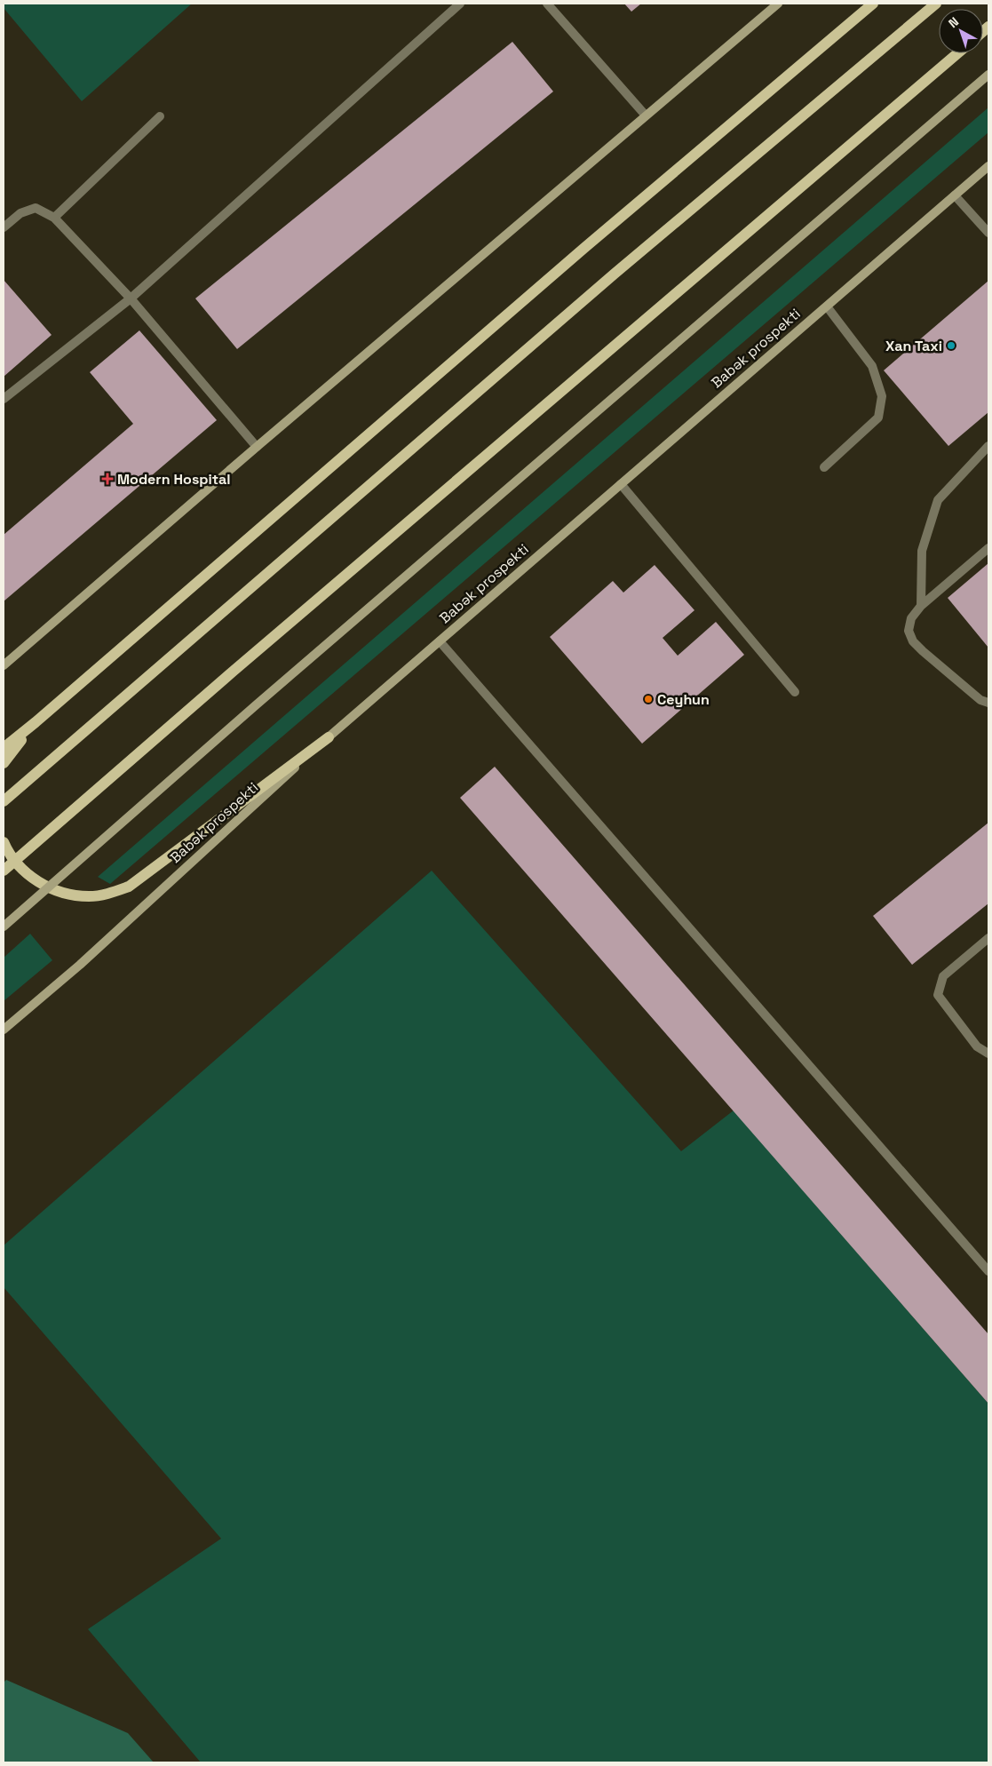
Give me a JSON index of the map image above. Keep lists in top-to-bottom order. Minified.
{"streets":{"main road":["Babək prospekti"]},"places":{"other":["Xan Taxi","Ceyhun"],"health":["Modern Hospital"]},"north":"top left"}
